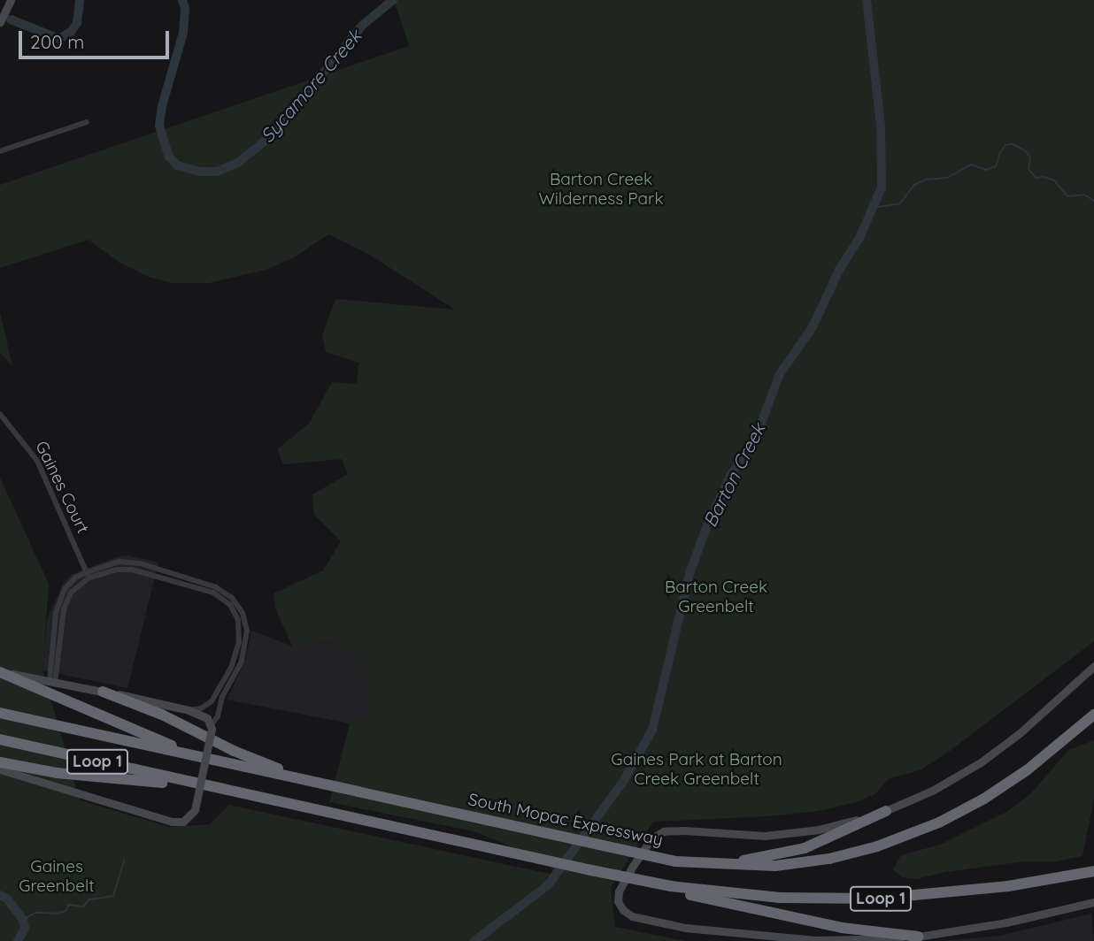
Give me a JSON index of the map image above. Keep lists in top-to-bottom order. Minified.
{"streets":{"highway":["Loop 1","South Mopac Expressway"],"street":["Gaines Court"]},"water":["Sycamore Creek","Barton Creek"],"parks":["Barton Creek Wilderness Park","Barton Creek Greenbelt","Gaines Park at Barton Creek Greenbelt","Gaines Greenbelt"],"scale_bar":"200 m"}
